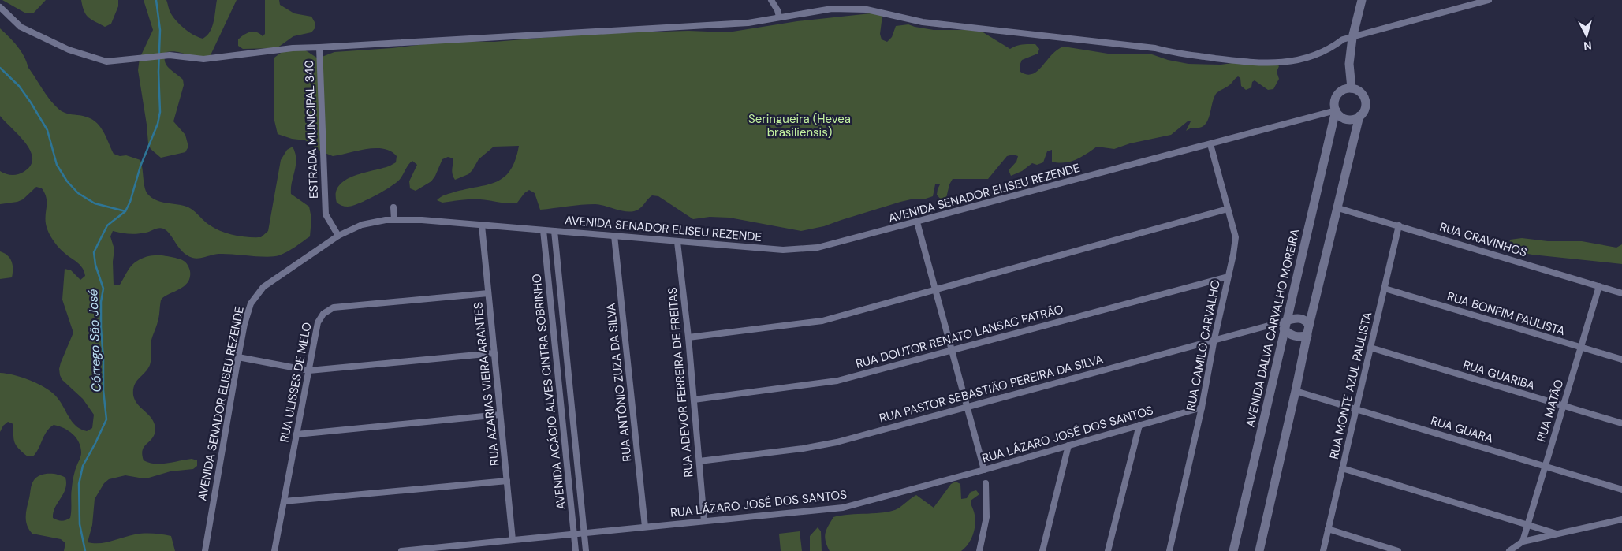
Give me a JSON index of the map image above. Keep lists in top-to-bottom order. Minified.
{"streets":{"street":["ESTRADA MUNICIPAL 340","AVENIDA SENADOR ELISEU REZENDE","RUA CRAVINHOS","RUA BONFIM PAULISTA","AVENIDA DALVA CARVALHO MOREIRA","RUA DOUTOR RENATO LANSAC PATRÃO","RUA CAMILO CARVALHO","RUA GUARIBA","RUA ULISSES DE MELO","RUA ANTÔNIO ZUZA DA SILVA","RUA ADEVOR FERREIRA DE FREITAS","RUA AZARIAS VIEIRA ARANTES","RUA MONTE AZUL PAULISTA","RUA PASTOR SEBASTIÃO PEREIRA DA SILVA","AVENIDA ACÁCIO ALVES CINTRA SOBRINHO","RUA MATÃO","RUA GUARA","RUA LÁZARO JOSÉ DOS SANTOS"]},"crossings":[["ESTRADA MUNICIPAL 340","AVENIDA SENADOR ELISEU REZENDE"],["AVENIDA SENADOR ELISEU REZENDE","AVENIDA DALVA CARVALHO MOREIRA"],["AVENIDA SENADOR ELISEU REZENDE","RUA CAMILO CARVALHO"],["AVENIDA SENADOR ELISEU REZENDE","RUA ANTÔNIO ZUZA DA SILVA"],["AVENIDA SENADOR ELISEU REZENDE","RUA ADEVOR FERREIRA DE FREITAS"],["AVENIDA SENADOR ELISEU REZENDE","RUA AZARIAS VIEIRA ARANTES"],["AVENIDA SENADOR ELISEU REZENDE","AVENIDA ACÁCIO ALVES CINTRA SOBRINHO"],["RUA CRAVINHOS","RUA MONTE AZUL PAULISTA"],["RUA CRAVINHOS","RUA MATÃO"],["RUA BONFIM PAULISTA","RUA MONTE AZUL PAULISTA"],["RUA BONFIM PAULISTA","RUA MATÃO"],["AVENIDA DALVA CARVALHO MOREIRA","RUA PASTOR SEBASTIÃO PEREIRA DA SILVA"],["RUA DOUTOR RENATO LANSAC PATRÃO","RUA CAMILO CARVALHO"],["RUA DOUTOR RENATO LANSAC PATRÃO","RUA ADEVOR FERREIRA DE FREITAS"],["RUA CAMILO CARVALHO","RUA PASTOR SEBASTIÃO PEREIRA DA SILVA"],["RUA CAMILO CARVALHO","RUA LÁZARO JOSÉ DOS SANTOS"],["RUA GUARIBA","RUA MONTE AZUL PAULISTA"],["RUA GUARIBA","RUA MATÃO"],["RUA ULISSES DE MELO","RUA AZARIAS VIEIRA ARANTES"],["RUA ANTÔNIO ZUZA DA SILVA","RUA LÁZARO JOSÉ DOS SANTOS"],["RUA ADEVOR FERREIRA DE FREITAS","RUA PASTOR SEBASTIÃO PEREIRA DA SILVA"],["RUA ADEVOR FERREIRA DE FREITAS","RUA LÁZARO JOSÉ DOS SANTOS"],["RUA AZARIAS VIEIRA ARANTES","RUA LÁZARO JOSÉ DOS SANTOS"],["RUA MONTE AZUL PAULISTA","RUA GUARA"],["AVENIDA ACÁCIO ALVES CINTRA SOBRINHO","RUA LÁZARO JOSÉ DOS SANTOS"],["RUA MATÃO","RUA GUARA"]],"water":["Córrego São José"],"parks":["Seringueira (Hevea brasiliensis)"],"north":"bottom"}
